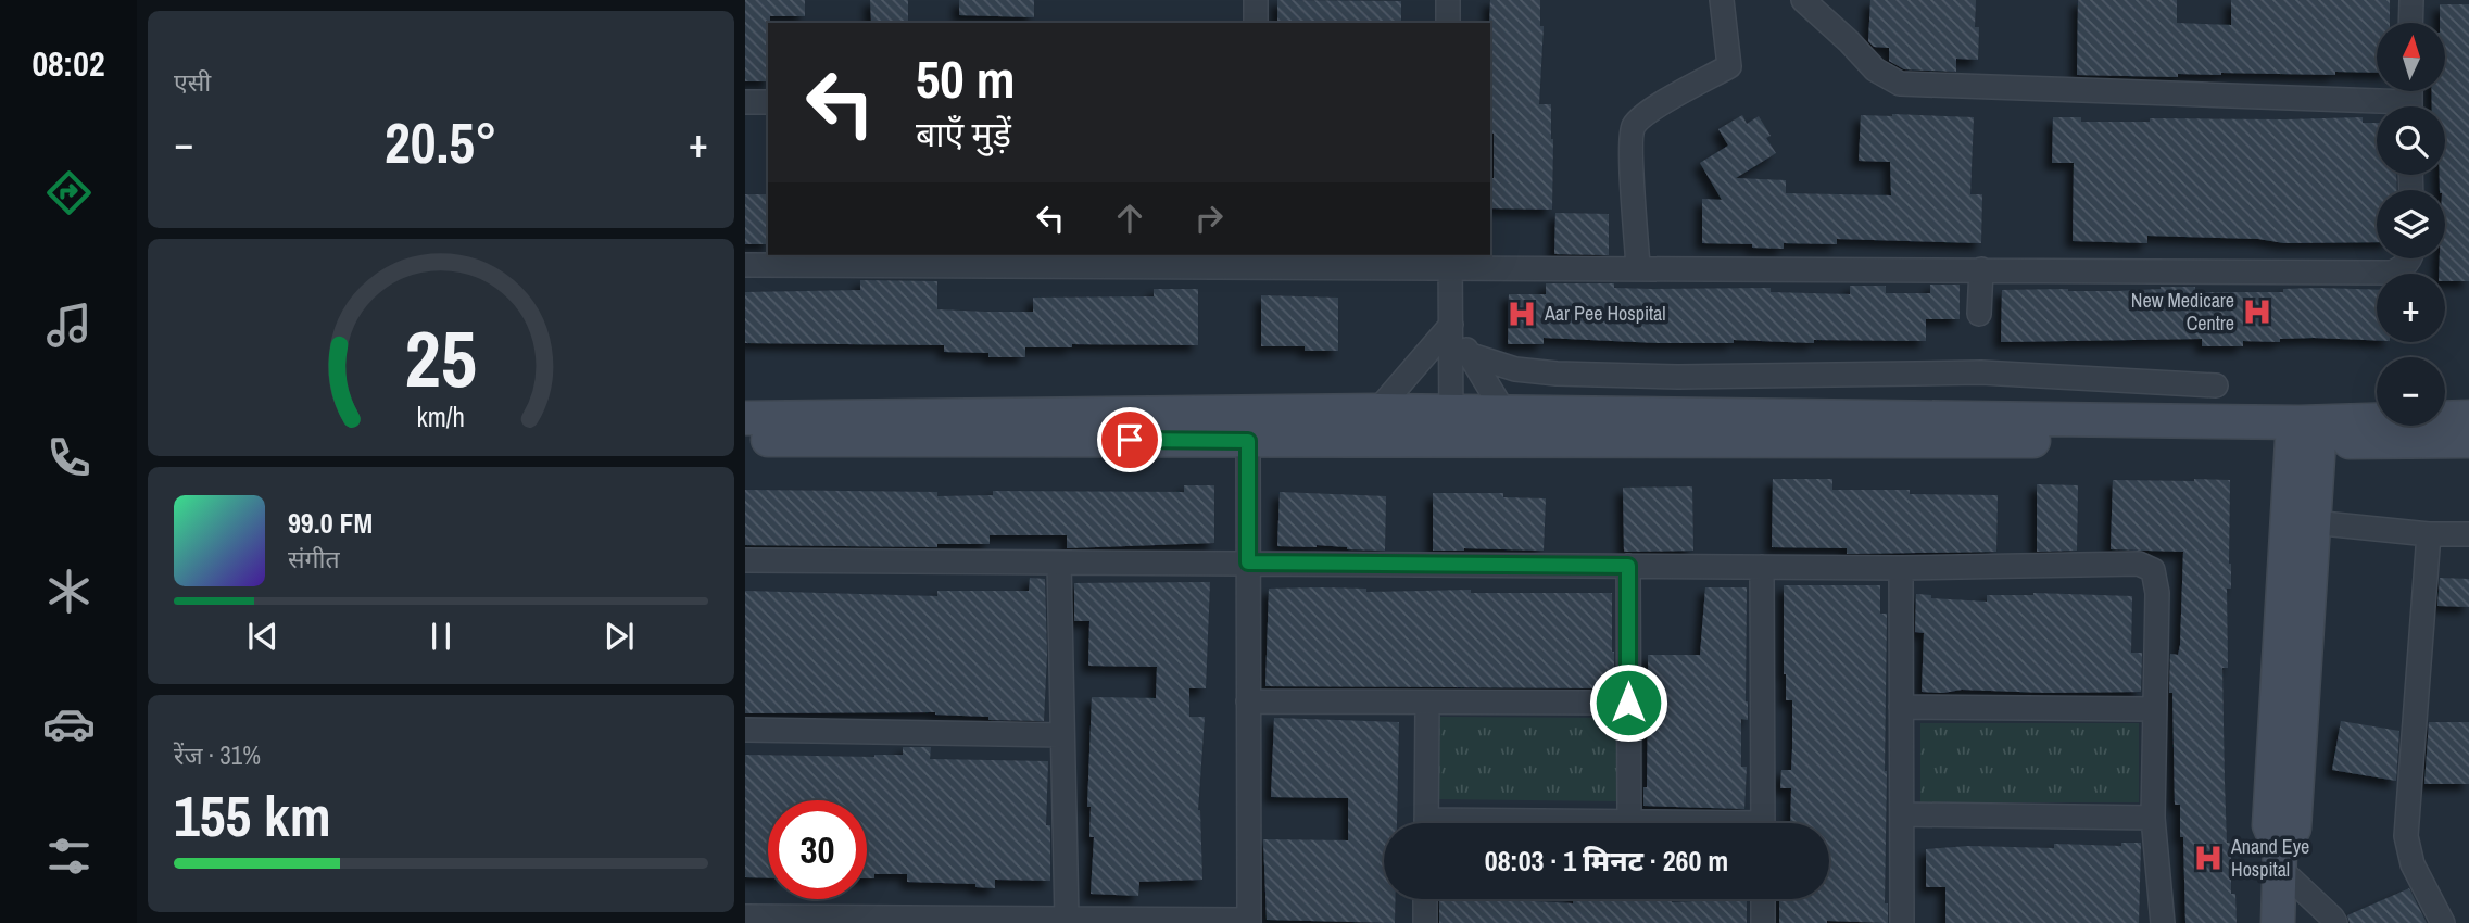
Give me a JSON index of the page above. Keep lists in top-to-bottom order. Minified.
{"places":{"hospital":["New Medicare Centre","Aar Pee Hospital","Anand Eye Hospital"]},"north":"top","page":{"tabs":"08:02","tile":["एसी",["रेंज · 31%","155 km"]],"map_buttons":["+","−"],"turn":["50 m","बाएँ मुड़ें"],"heat":["−","20.5°","+"],"song":["99.0 FM","संगीत"],"limit":"30","trip":"08:03 · 1 मिनट · 260 m","gauge":["25","km/h"]}}
